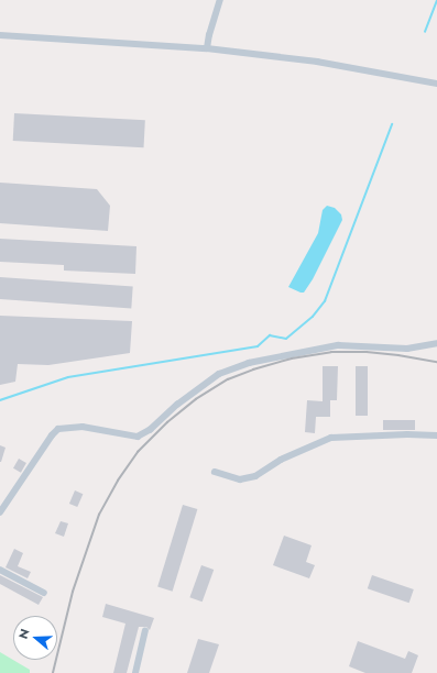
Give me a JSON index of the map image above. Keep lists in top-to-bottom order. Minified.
{"north":"left"}
